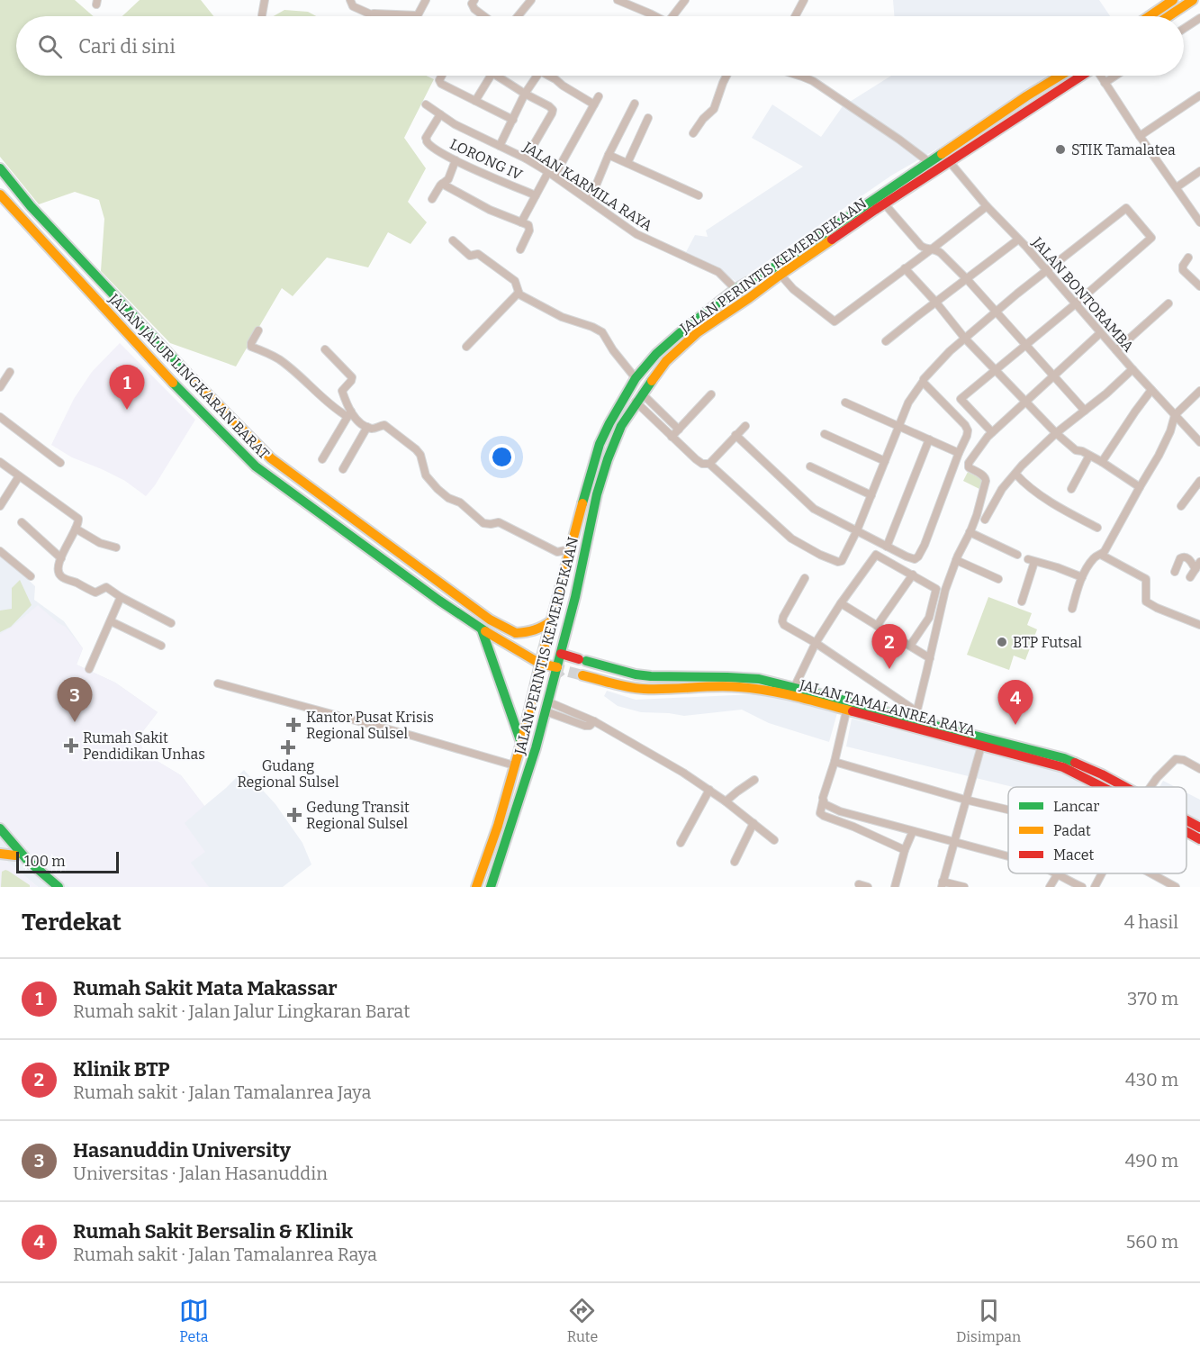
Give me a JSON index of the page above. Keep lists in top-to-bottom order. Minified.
{"streets":{"main road":["JALAN PERINTIS KEMERDEKAAN","JALAN JALUR LINGKARAN BARAT","JALAN TAMALANREA RAYA"],"street":["LORONG IV","JALAN KARMILA RAYA","JALAN BONTORAMBA"]},"crossings":[["LORONG IV","JALAN KARMILA RAYA"],["JALAN KARMILA RAYA","JALAN PERINTIS KEMERDEKAAN"],["JALAN PERINTIS KEMERDEKAAN","JALAN BONTORAMBA"],["JALAN PERINTIS KEMERDEKAAN","JALAN JALUR LINGKARAN BARAT"],["JALAN PERINTIS KEMERDEKAAN","JALAN TAMALANREA RAYA"]],"places":{"other":["STIK Tamalatea","BTP Futsal"],"health":["Kantor Pusat Krisis Regional Sulsel","Rumah Sakit Pendidikan Unhas","Gudang Regional Sulsel","Gedung Transit Regional Sulsel"]},"legend":["Lancar","Padat","Macet"],"scale_bar":"100 m","page":{"search":"Cari di sini","pins":["1","2","3","4"],"scale":"100 m","heading":["Terdekat","4 hasil"],"list":[{"mark":"1","name":"Rumah Sakit Mata Makassar","note":"Rumah sakit · Jalan Jalur Lingkaran Barat","value":"370 m"},{"mark":"2","name":"Klinik BTP","note":"Rumah sakit · Jalan Tamalanrea Jaya","value":"430 m"},{"mark":"3","name":"Hasanuddin University","note":"Universitas · Jalan Hasanuddin","value":"490 m"},{"mark":"4","name":"Rumah Sakit Bersalin & Klinik","note":"Rumah sakit · Jalan Tamalanrea Raya","value":"560 m"}],"nav":["Peta","Rute","Disimpan"]}}
